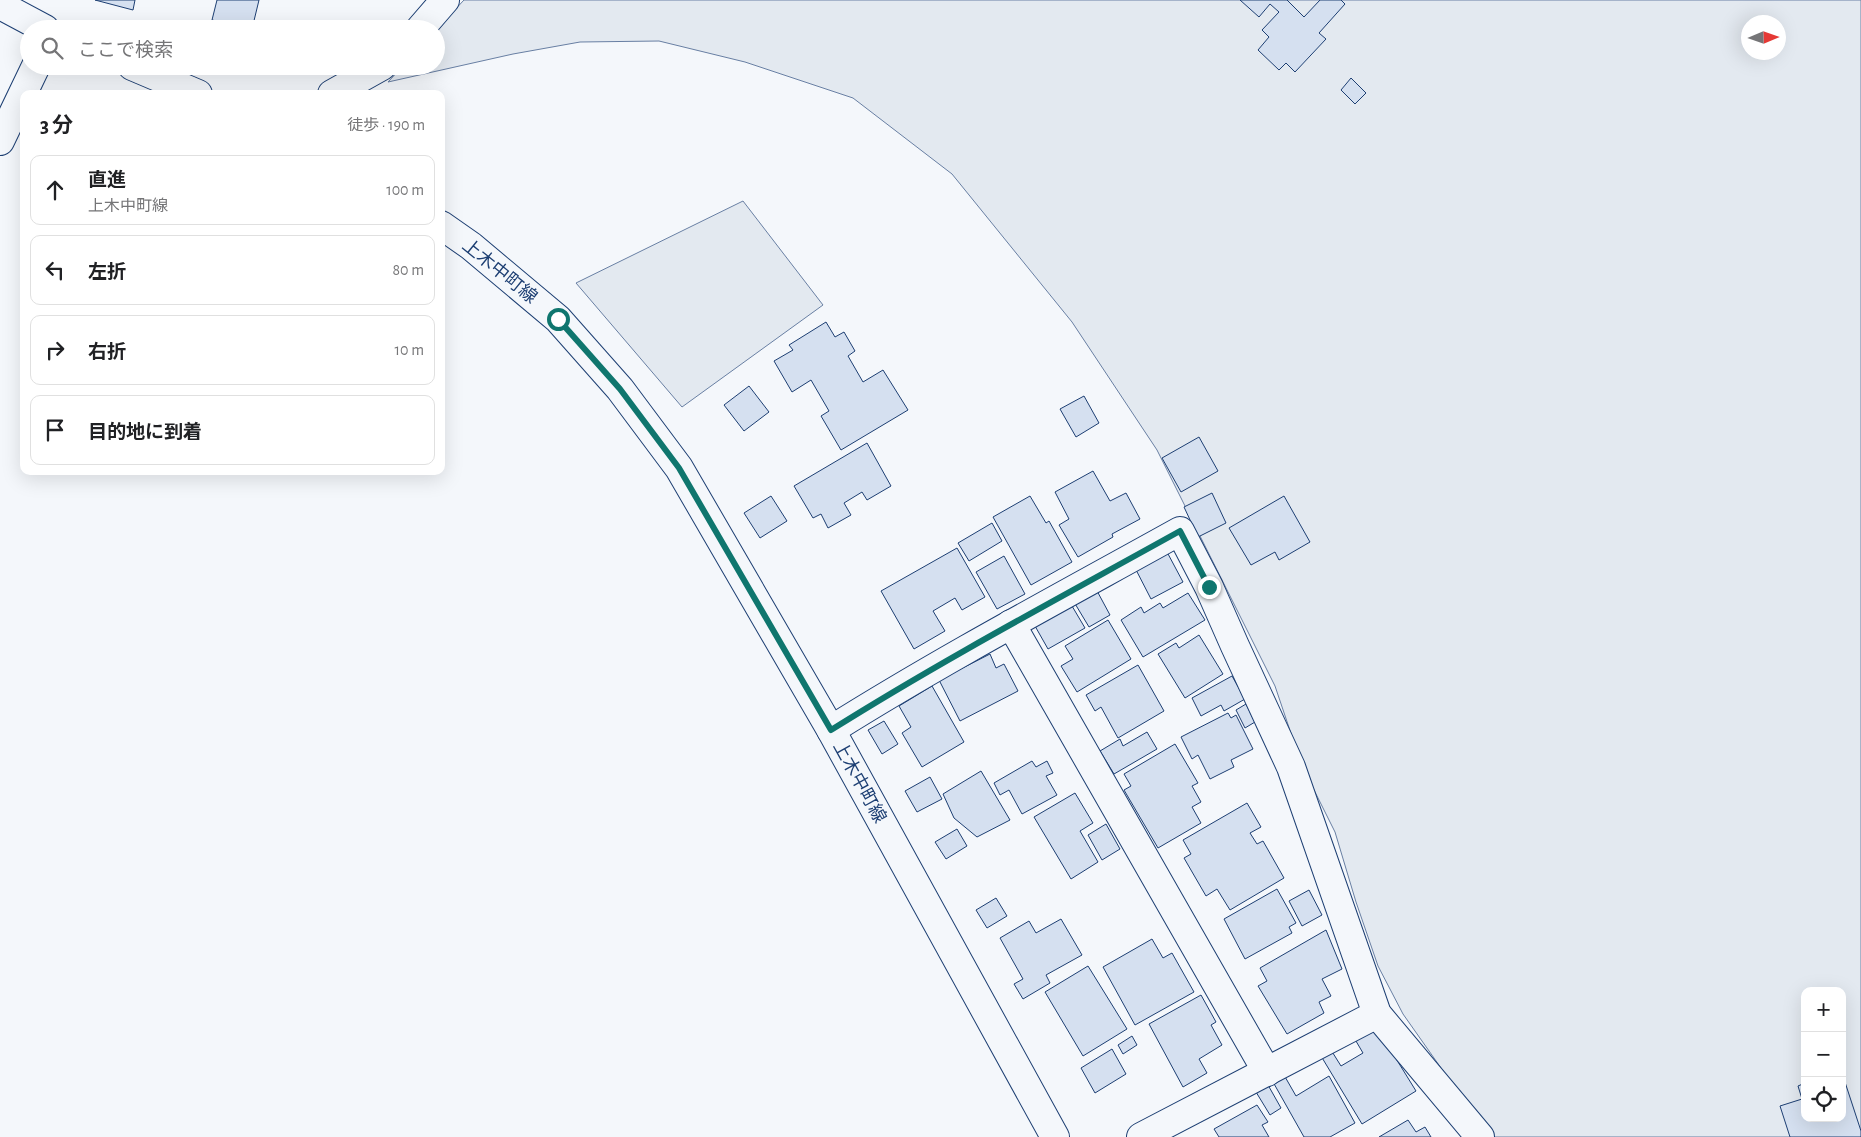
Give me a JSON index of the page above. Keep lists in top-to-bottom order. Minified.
{"streets":{"street":["上木中町線"]},"north":"right","page":{"search":"ここで検索","heading":["3 分","徒歩 · 190 m"],"list":[["直進","上木中町線","100 m"],["左折","80 m"],["右折","10 m"],"目的地に到着"],"map_buttons":["+","−"]}}
